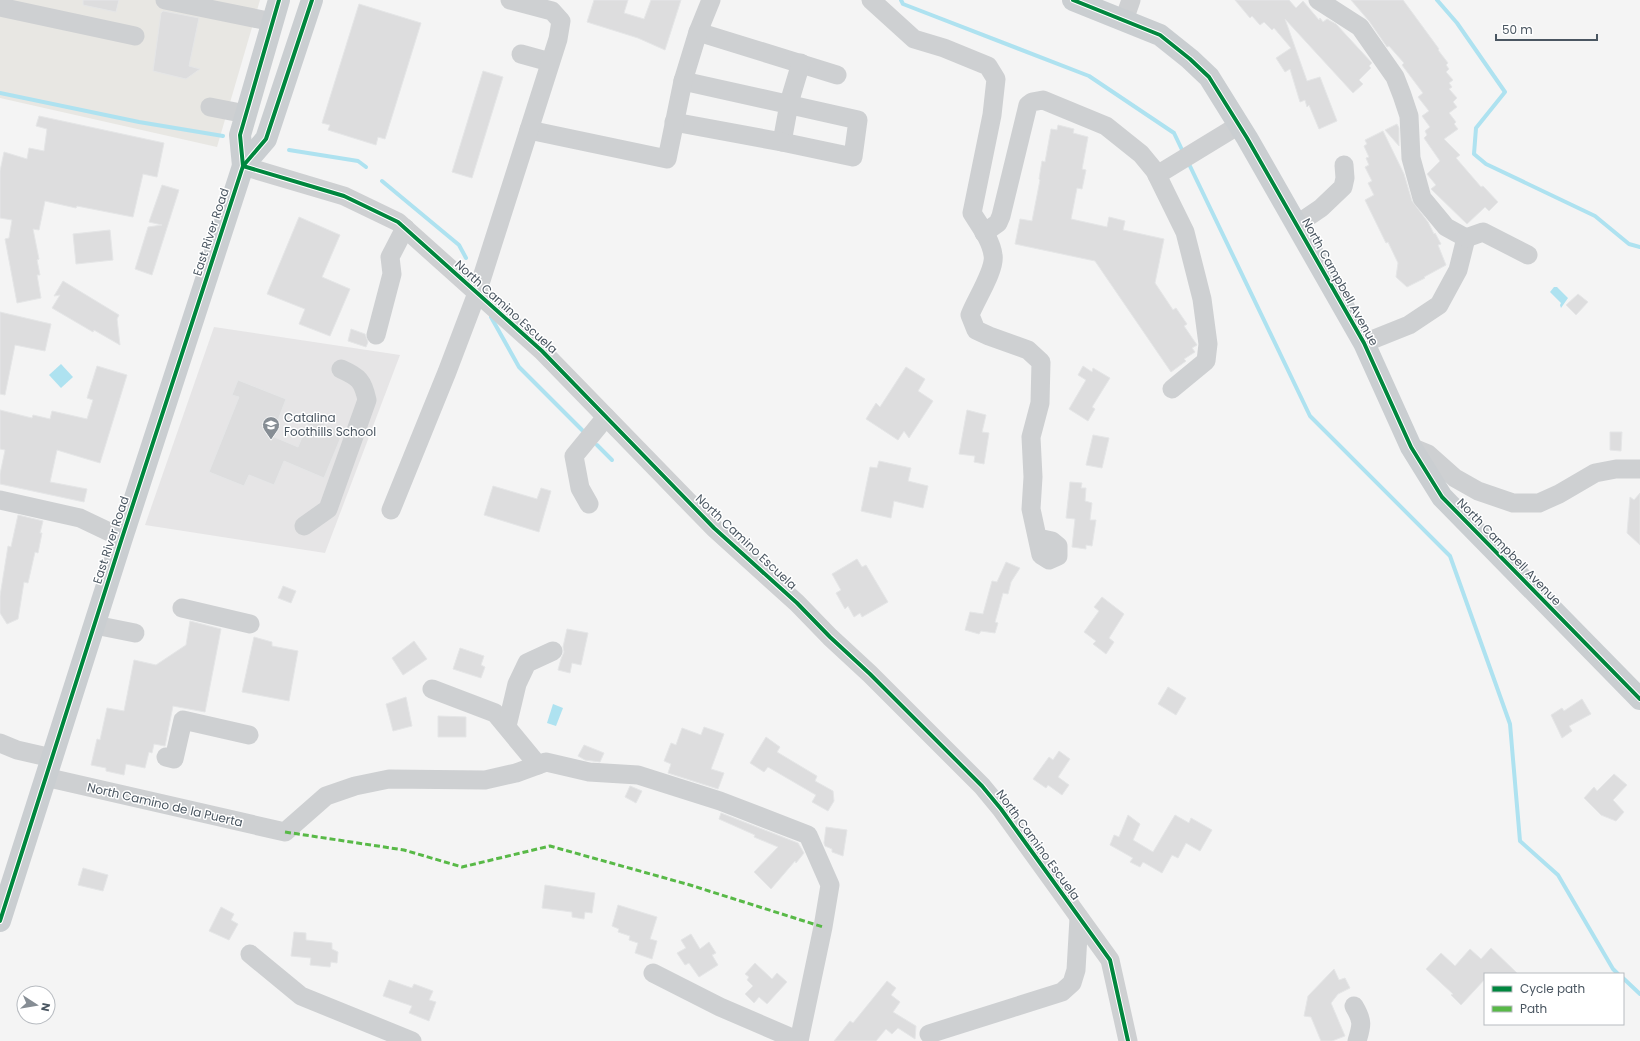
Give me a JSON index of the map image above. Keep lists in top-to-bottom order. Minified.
{"streets":{"main road":["East River Road","North Campbell Avenue"],"street":["North Camino Escuela","North Camino de la Puerta"]},"crossings":[["East River Road","North Camino Escuela"],["East River Road","North Camino de la Puerta"]],"places":{"school or university":["Catalina Foothills School"]},"legend":["Cycle path","Path"],"scale_bar":"50 m","north":"right"}
